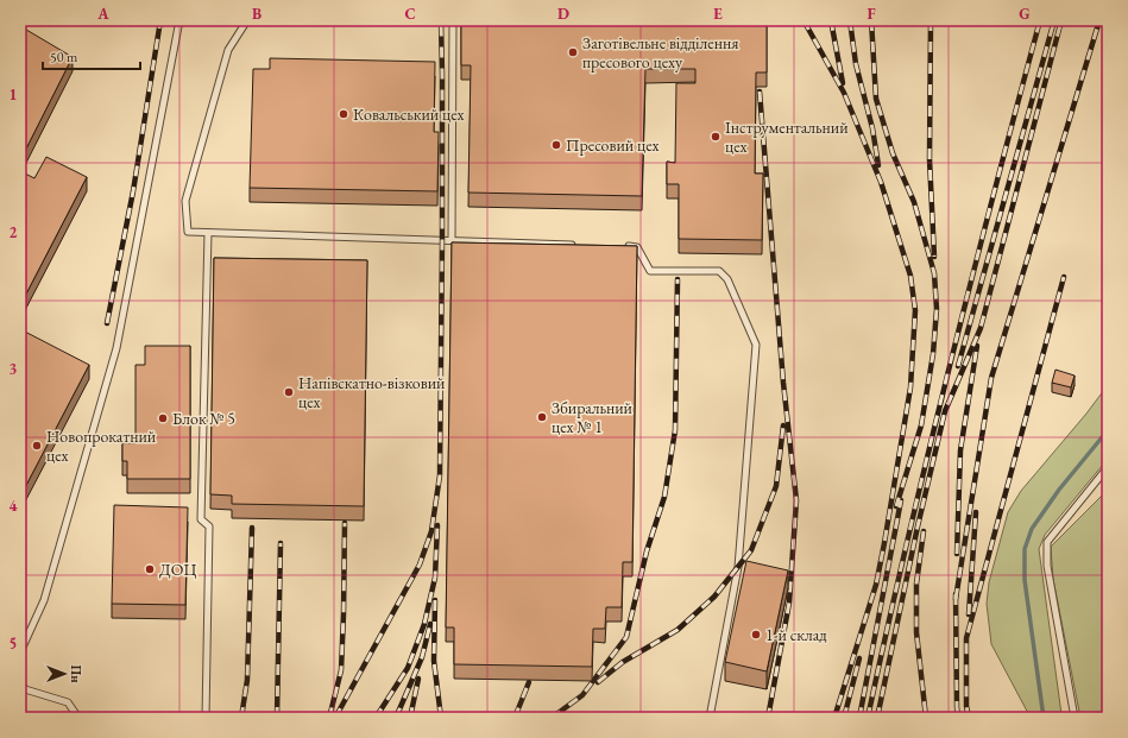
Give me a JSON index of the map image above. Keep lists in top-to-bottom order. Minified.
{"places":["Заготівельне відділення пресового цеху","Ковальський цех","Інструментальний цех","Пресовий цех","Напівскатно-візковий цех","Збиральний цех № 1","Блок № 5","Новопрокатний цех","ДОЦ","1-й склад"],"scale_bar":"50 m","north":"right","grid":{"columns":["A","B","C","D","E","F","G"],"rows":["1","2","3","4","5"]}}
